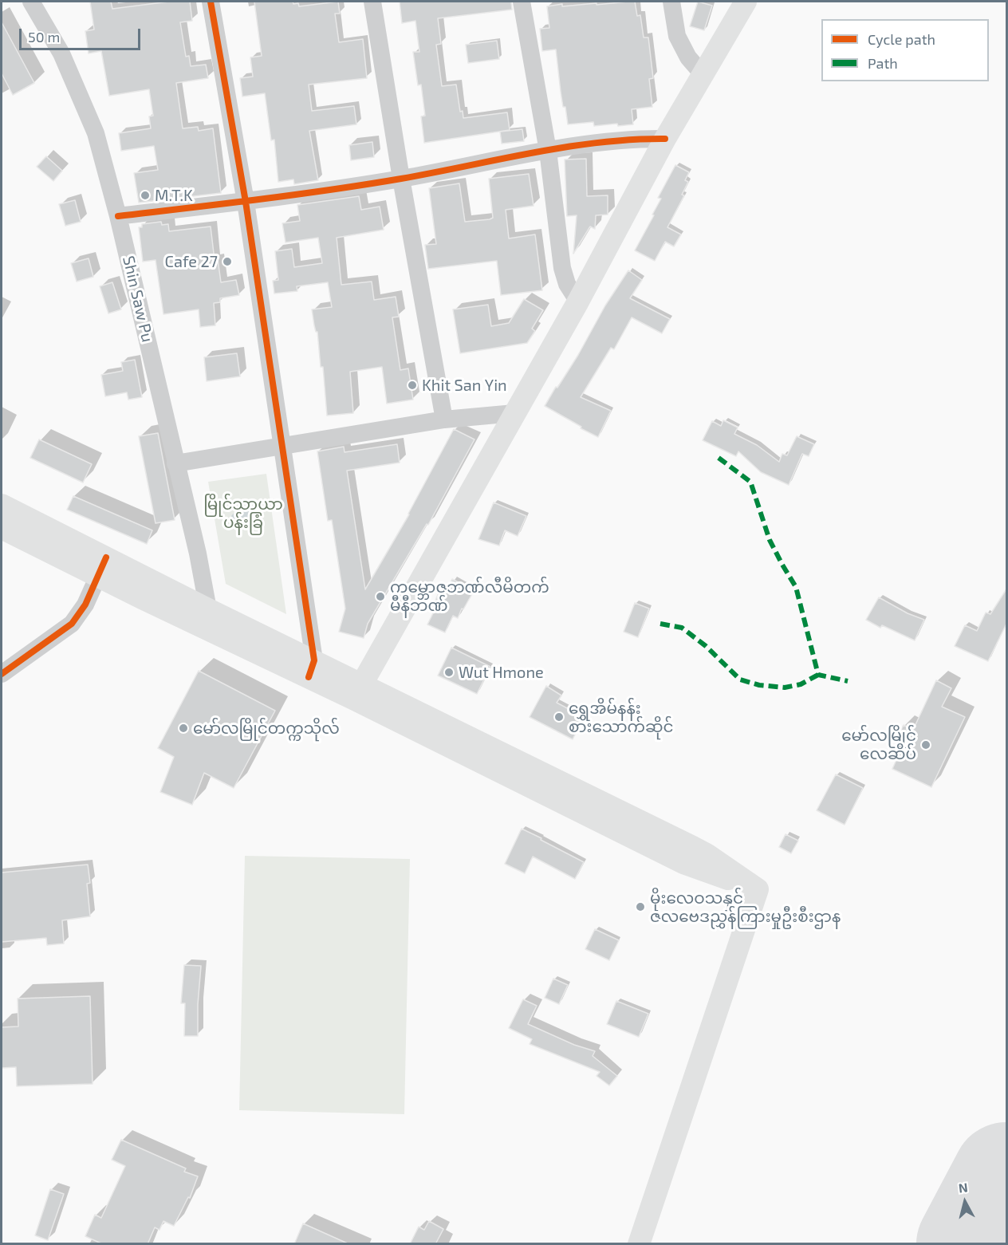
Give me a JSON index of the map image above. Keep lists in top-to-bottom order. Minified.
{"streets":{"street":["Shin Saw Pu"]},"parks":["မြိုင်သာယာ ပန်းခြံ"],"places":["M.T.K","Cafe 27","Khit San Yin","ကမ္ဘောဇဘဏ်လီမိတက် မီနီဘဏ်","Wut Hmone","ရွှေအိမ်နန်း စားသောက်ဆိုင်","မော်လမြိုင်တက္ကသိုလ်","မော်လမြိုင် လေဆိပ်","မိုးလေဝသနှင့် ဇလဗေဒညွှန်ကြားမှုဦးစီးဌာန"],"legend":["Cycle path","Path"],"scale_bar":"50 m","north":"top"}
